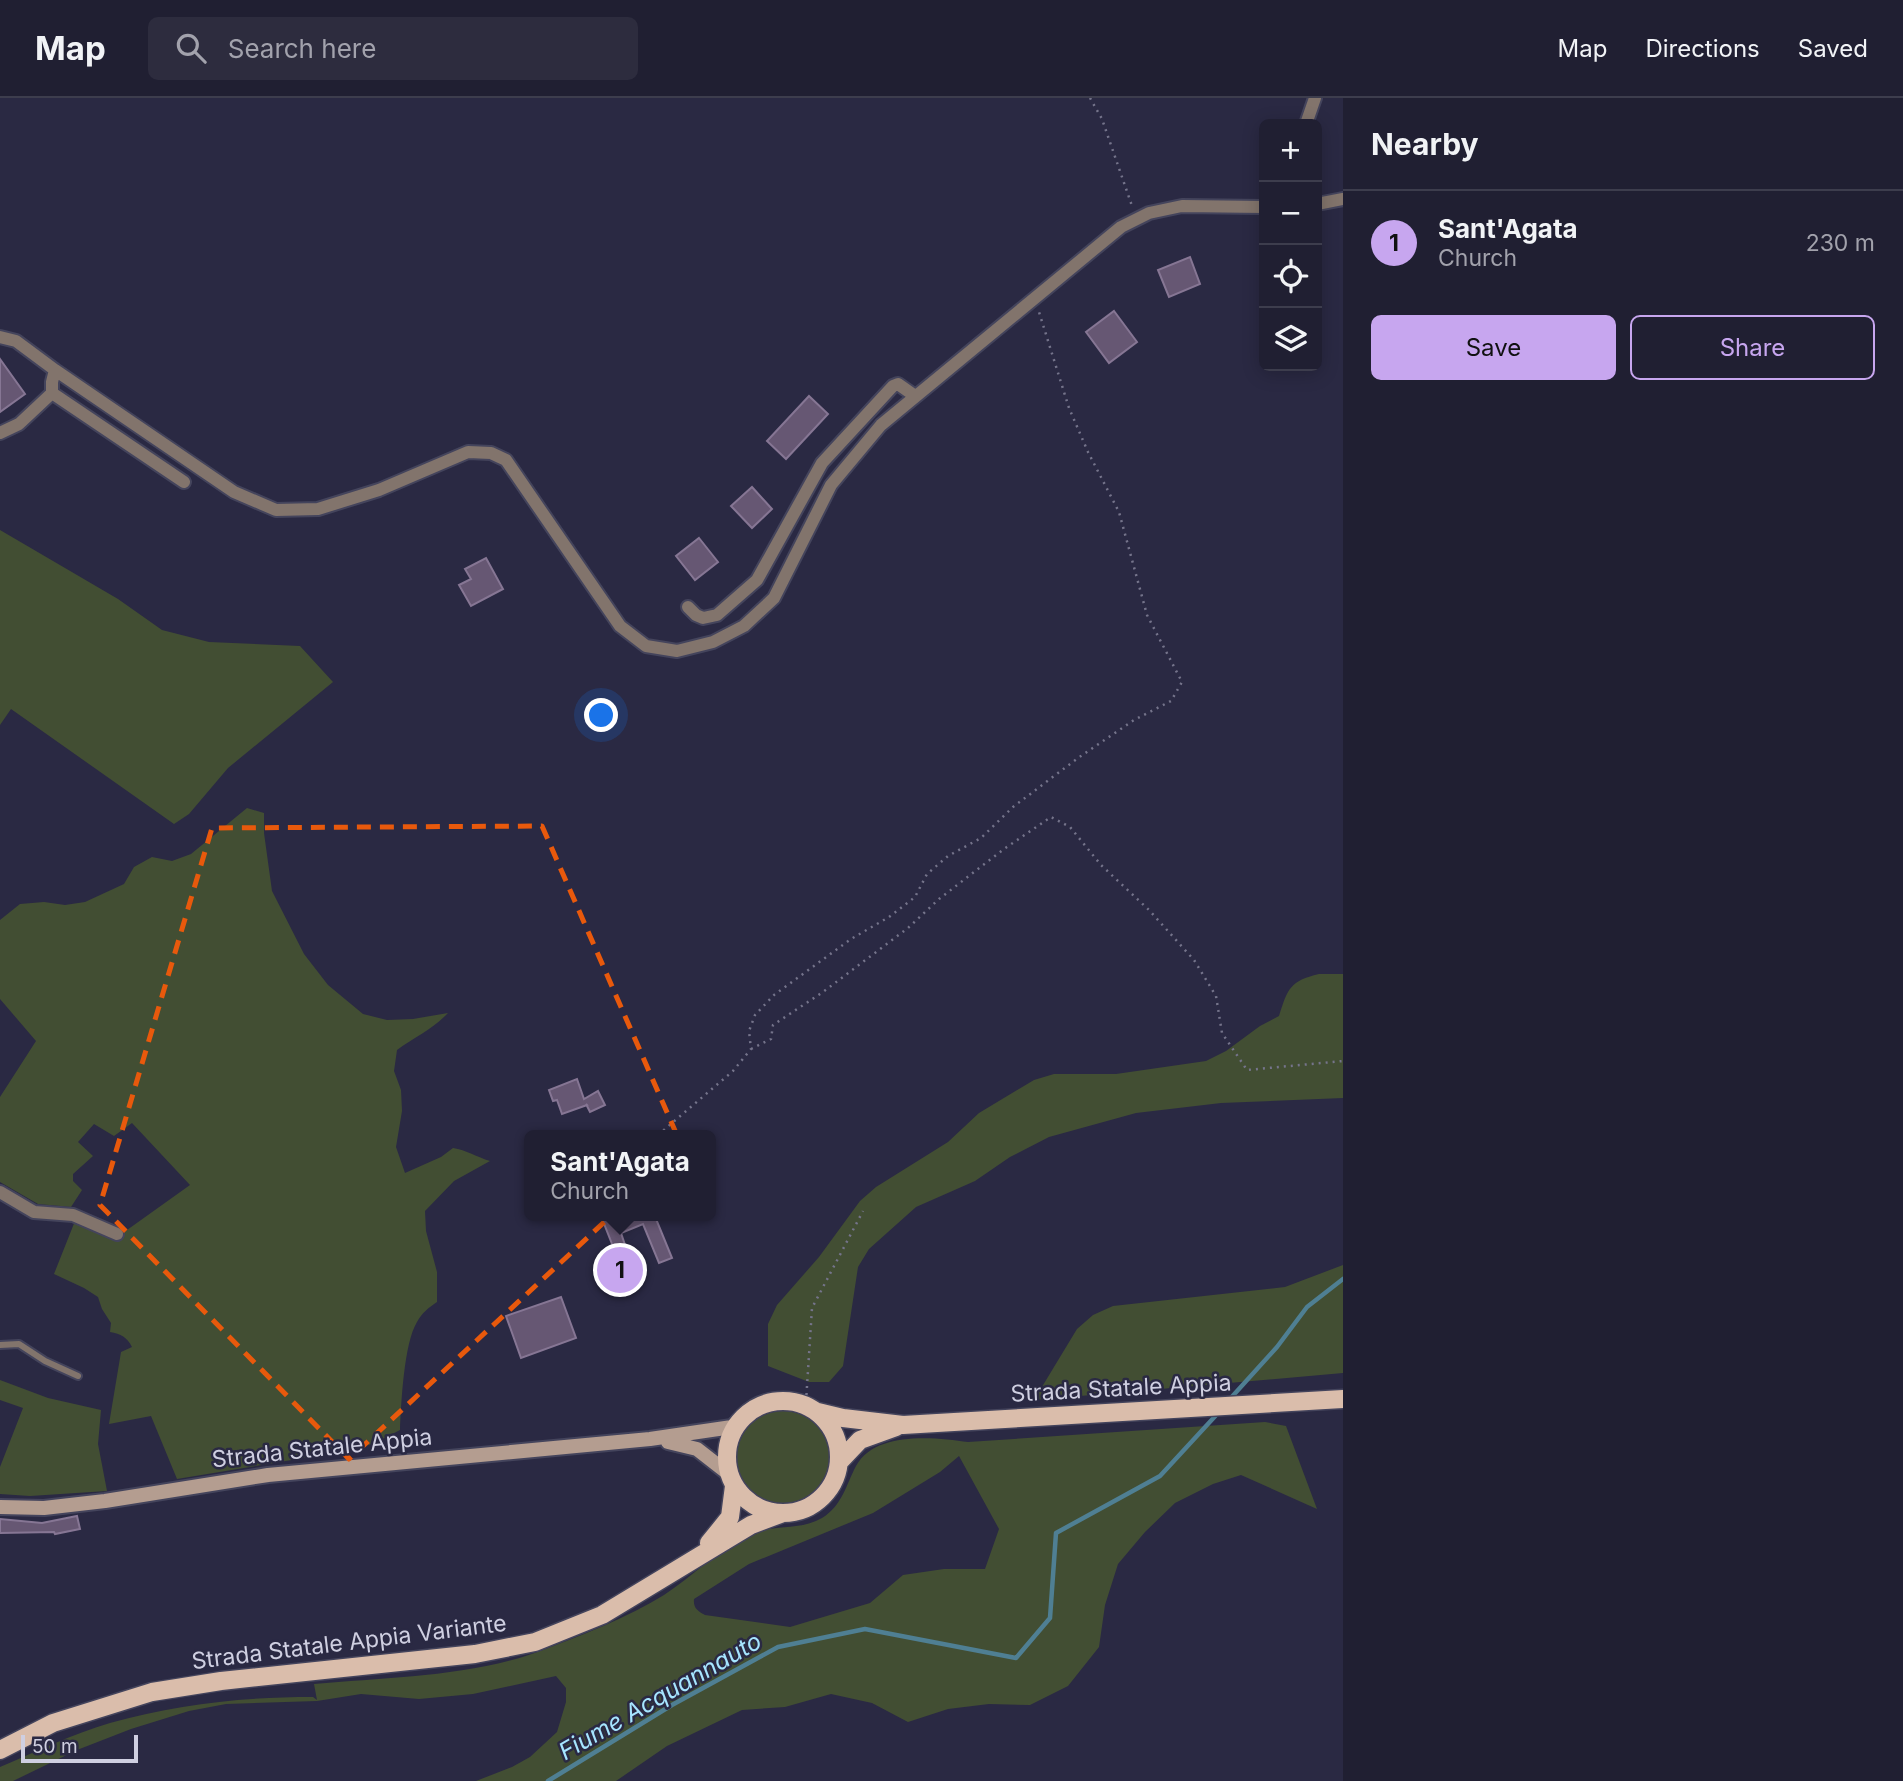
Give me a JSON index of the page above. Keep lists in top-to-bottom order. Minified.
{"streets":{"main road":["Strada Statale Appia","Strada Statale Appia Variante"]},"crossings":[["Strada Statale Appia","Strada Statale Appia Variante"]],"water":["Fiume Acquannauto"],"scale_bar":"50 m","page":{"header":"Map","search":"Search here","nav":["Map","Directions","Saved"],"heading":"Nearby","map_buttons":["+","−"],"list":[{"mark":"1","name":"Sant'Agata","note":"Church","value":"230 m"}],"buttons":["Save","Share"],"popup":["Sant'Agata","Church"],"pins":"1","scale":"50 m"}}
